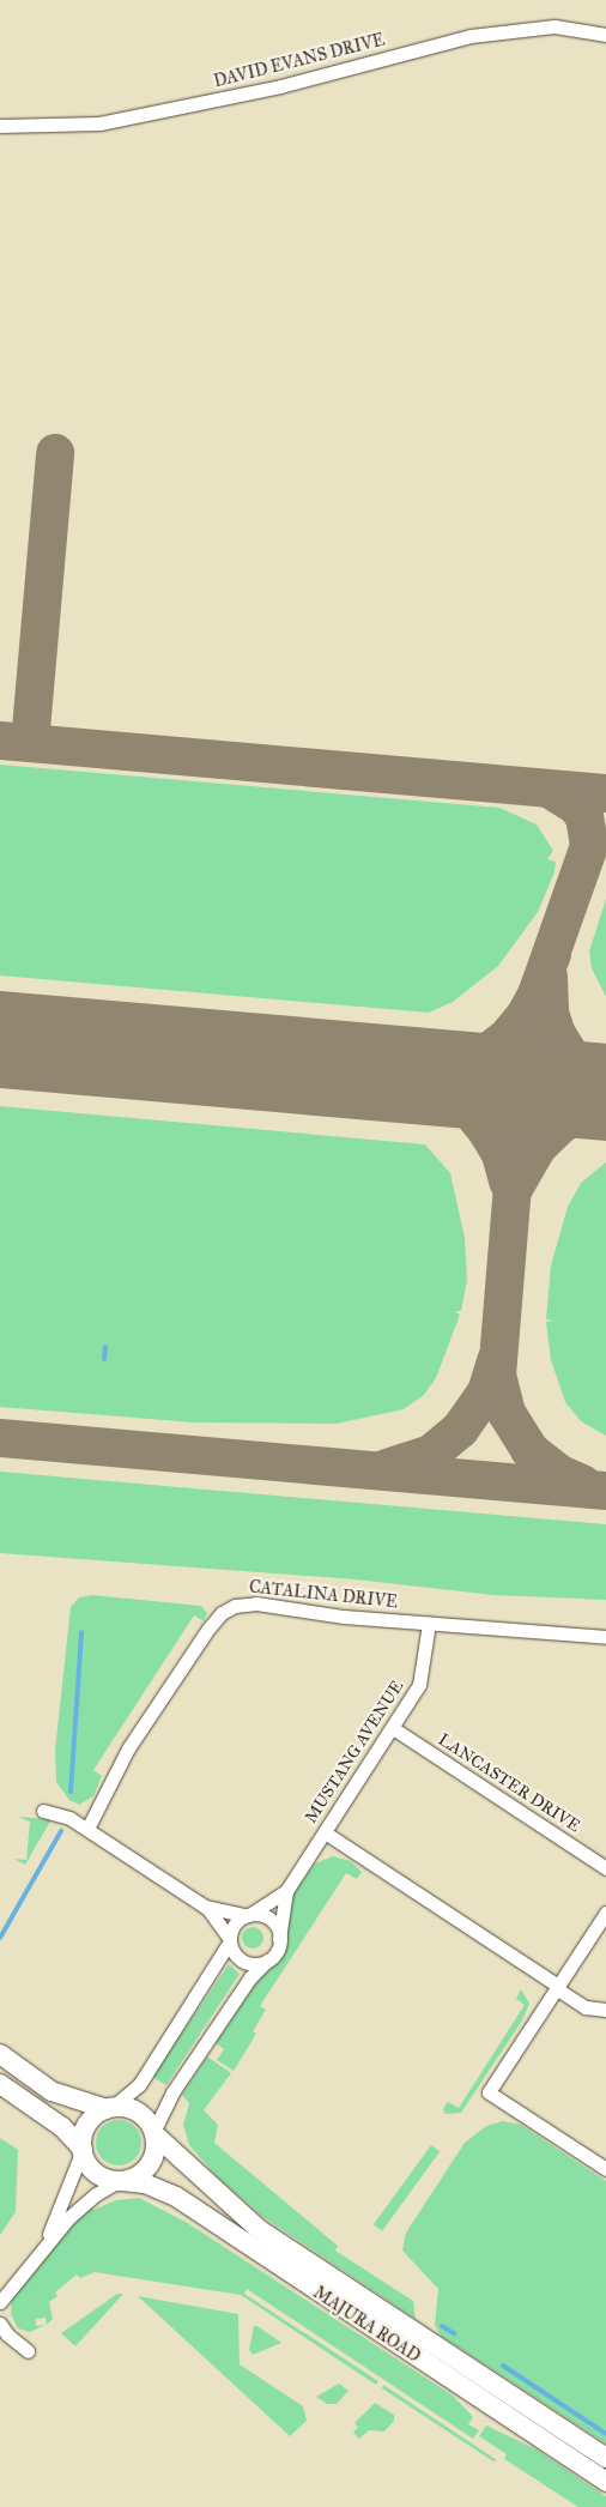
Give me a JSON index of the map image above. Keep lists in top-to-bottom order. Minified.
{"streets":{"main road":["MAJURA ROAD"],"street":["DAVID EVANS DRIVE","CATALINA DRIVE","MUSTANG AVENUE","LANCASTER DRIVE"]},"crossings":[["CATALINA DRIVE","MUSTANG AVENUE"],["MUSTANG AVENUE","LANCASTER DRIVE"]]}
